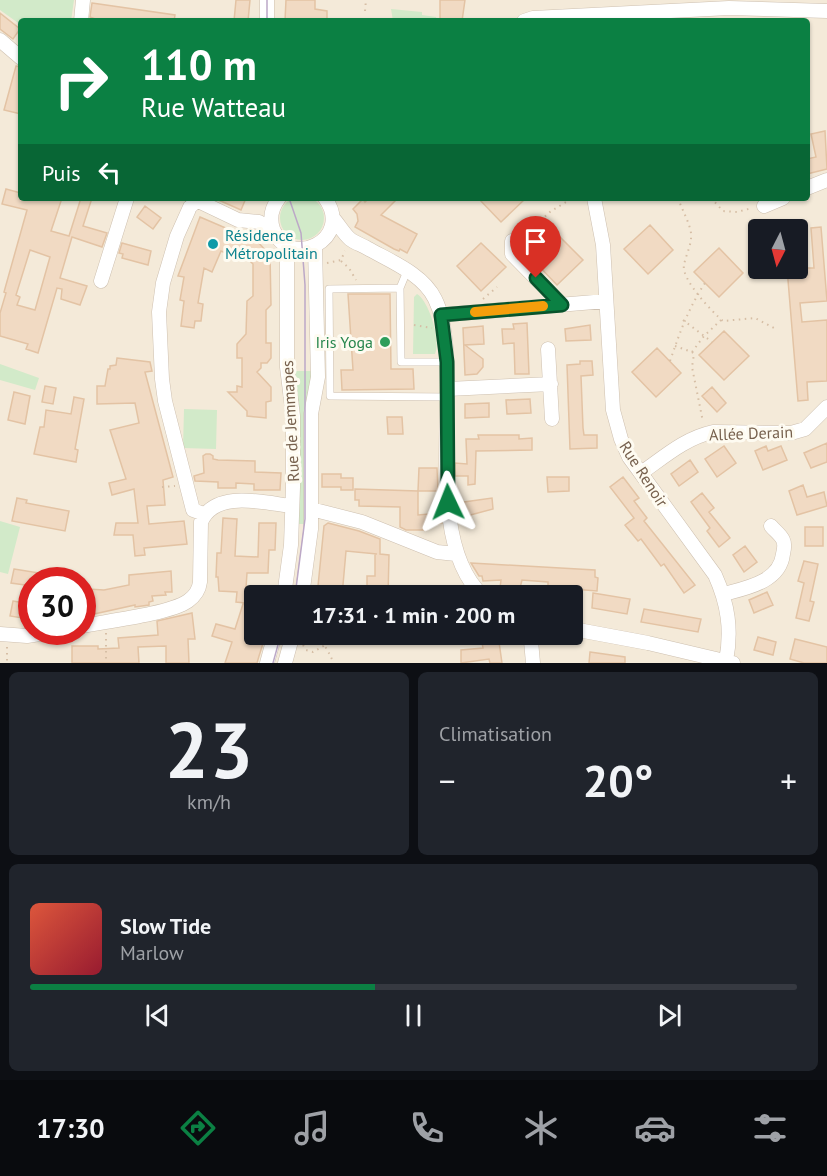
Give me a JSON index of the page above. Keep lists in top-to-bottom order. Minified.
{"streets":{"street":["Rue de Jemmapes","Allée Derain","Rue Renoir"]},"crossings":[["Allée Derain","Rue Renoir"]],"places":["Résidence Métropolitain","Iris Yoga"],"north":"bottom","page":{"turn":["110 m","Rue Watteau"],"then":"Puis","limit":"30","trip":"17:31 · 1 min · 200 m","tile":[["23","km/h"],"Climatisation"],"heat":["−","20°","+"],"song":["Slow Tide","Marlow"],"tabs":"17:30"}}
